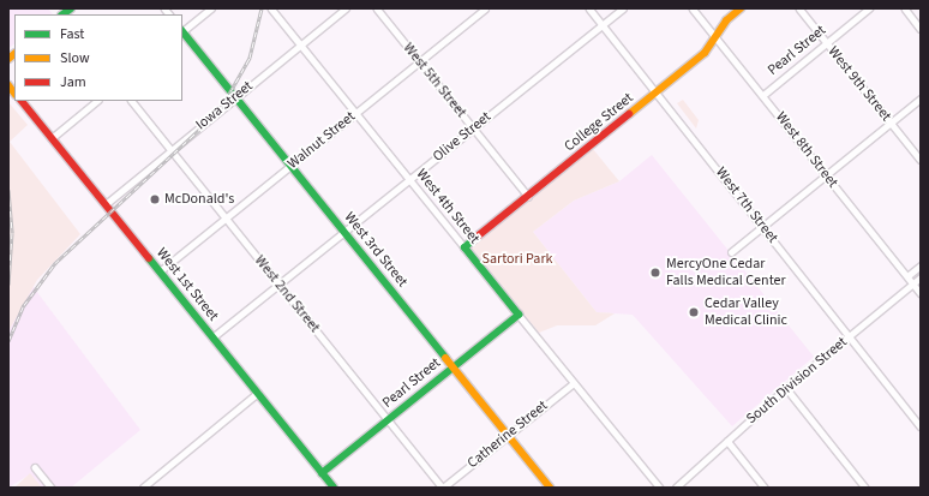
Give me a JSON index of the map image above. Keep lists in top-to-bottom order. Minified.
{"streets":{"street":["Pearl Street","West 5th Street","West 9th Street","Iowa Street","College Street","Olive Street","Walnut Street","West 8th Street","West 7th Street","West 4th Street","West 3rd Street","West 1st Street","West 2nd Street","South Division Street","Catherine Street"]},"crossings":[["Pearl Street","West 9th Street"],["Pearl Street","West 8th Street"],["Pearl Street","West 4th Street"],["Pearl Street","West 3rd Street"],["Pearl Street","West 1st Street"],["Pearl Street","West 2nd Street"],["West 5th Street","College Street"],["West 5th Street","Olive Street"],["West 5th Street","Walnut Street"],["Iowa Street","West 4th Street"],["Iowa Street","West 3rd Street"],["Iowa Street","West 1st Street"],["Iowa Street","West 2nd Street"],["College Street","West 8th Street"],["College Street","West 7th Street"],["College Street","West 4th Street"],["Olive Street","West 7th Street"],["Olive Street","West 4th Street"],["Olive Street","West 3rd Street"],["Olive Street","West 1st Street"],["Olive Street","West 2nd Street"],["Walnut Street","West 4th Street"],["Walnut Street","West 3rd Street"],["Walnut Street","West 1st Street"],["Walnut Street","West 2nd Street"],["West 8th Street","South Division Street"],["West 7th Street","South Division Street"],["West 4th Street","Catherine Street"],["West 3rd Street","Catherine Street"],["West 2nd Street","Catherine Street"]],"parks":["Sartori Park"],"places":["McDonald's","MercyOne Cedar Falls Medical Center","Cedar Valley Medical Clinic"],"legend":["Fast","Slow","Jam"]}
